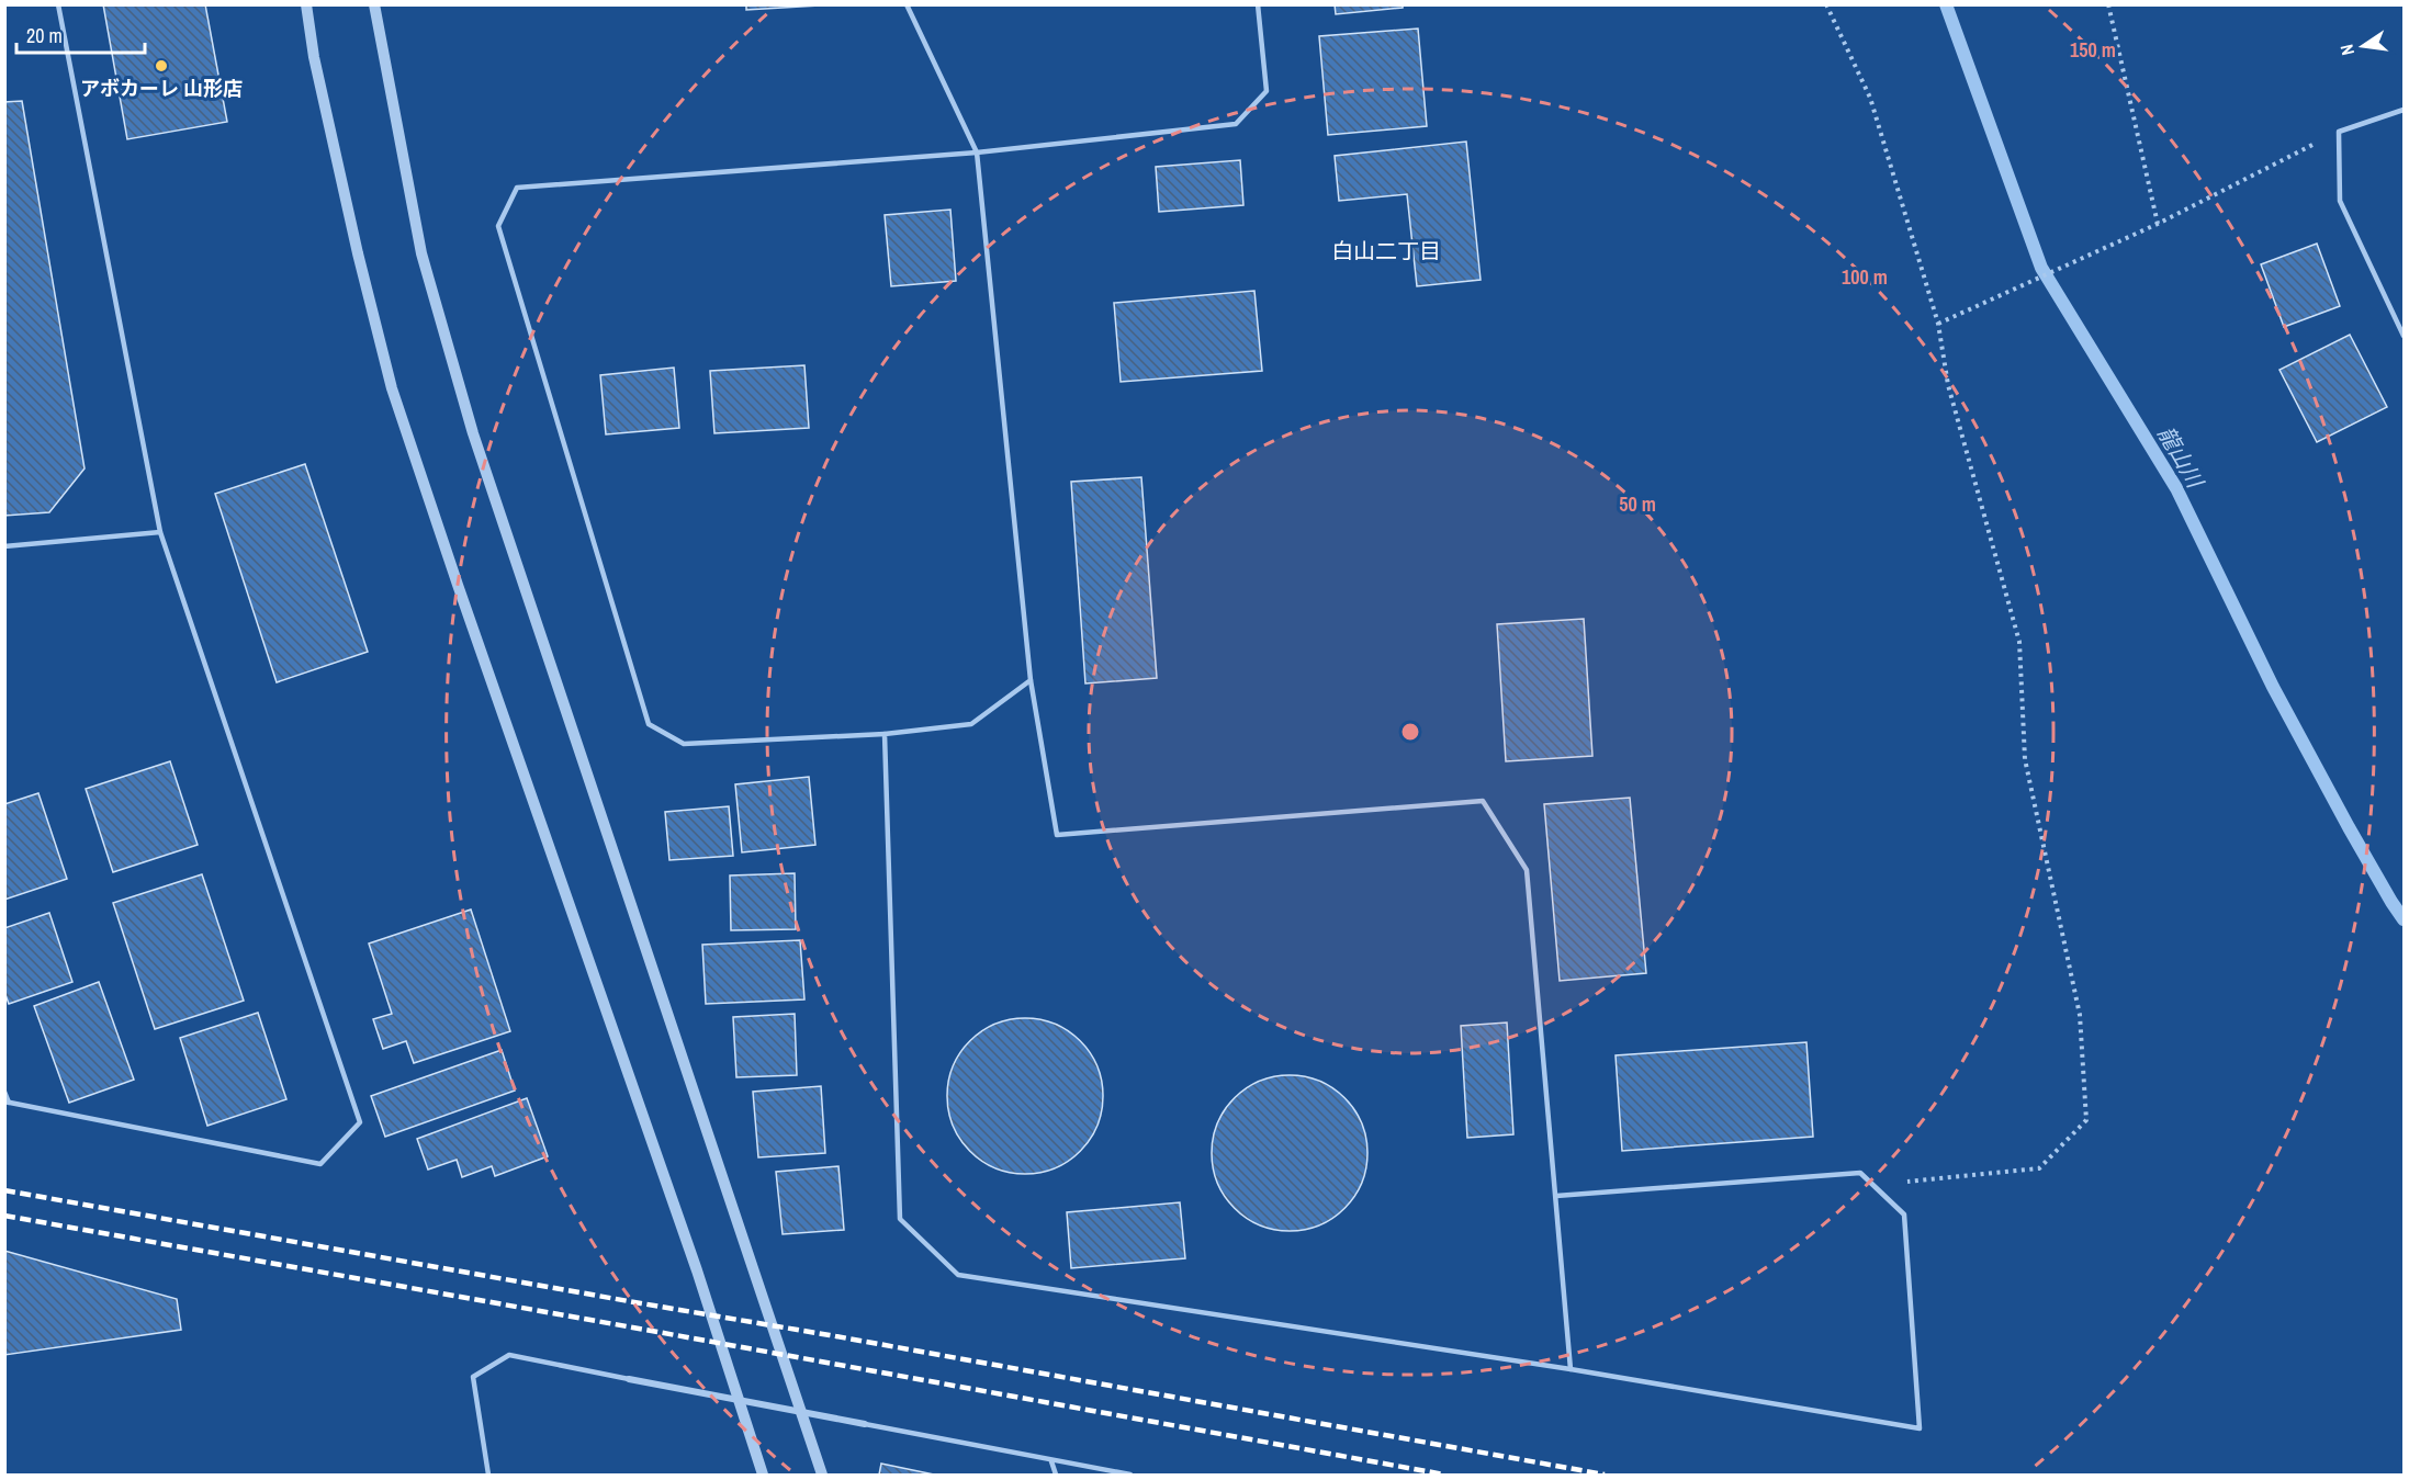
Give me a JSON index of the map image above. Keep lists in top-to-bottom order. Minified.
{"districts":["白山二丁目"],"water":["龍山川"],"places":["アボカーレ 山形店"],"scale_bar":"20 m","north":"left","rings":["150 m","100 m","50 m"]}
